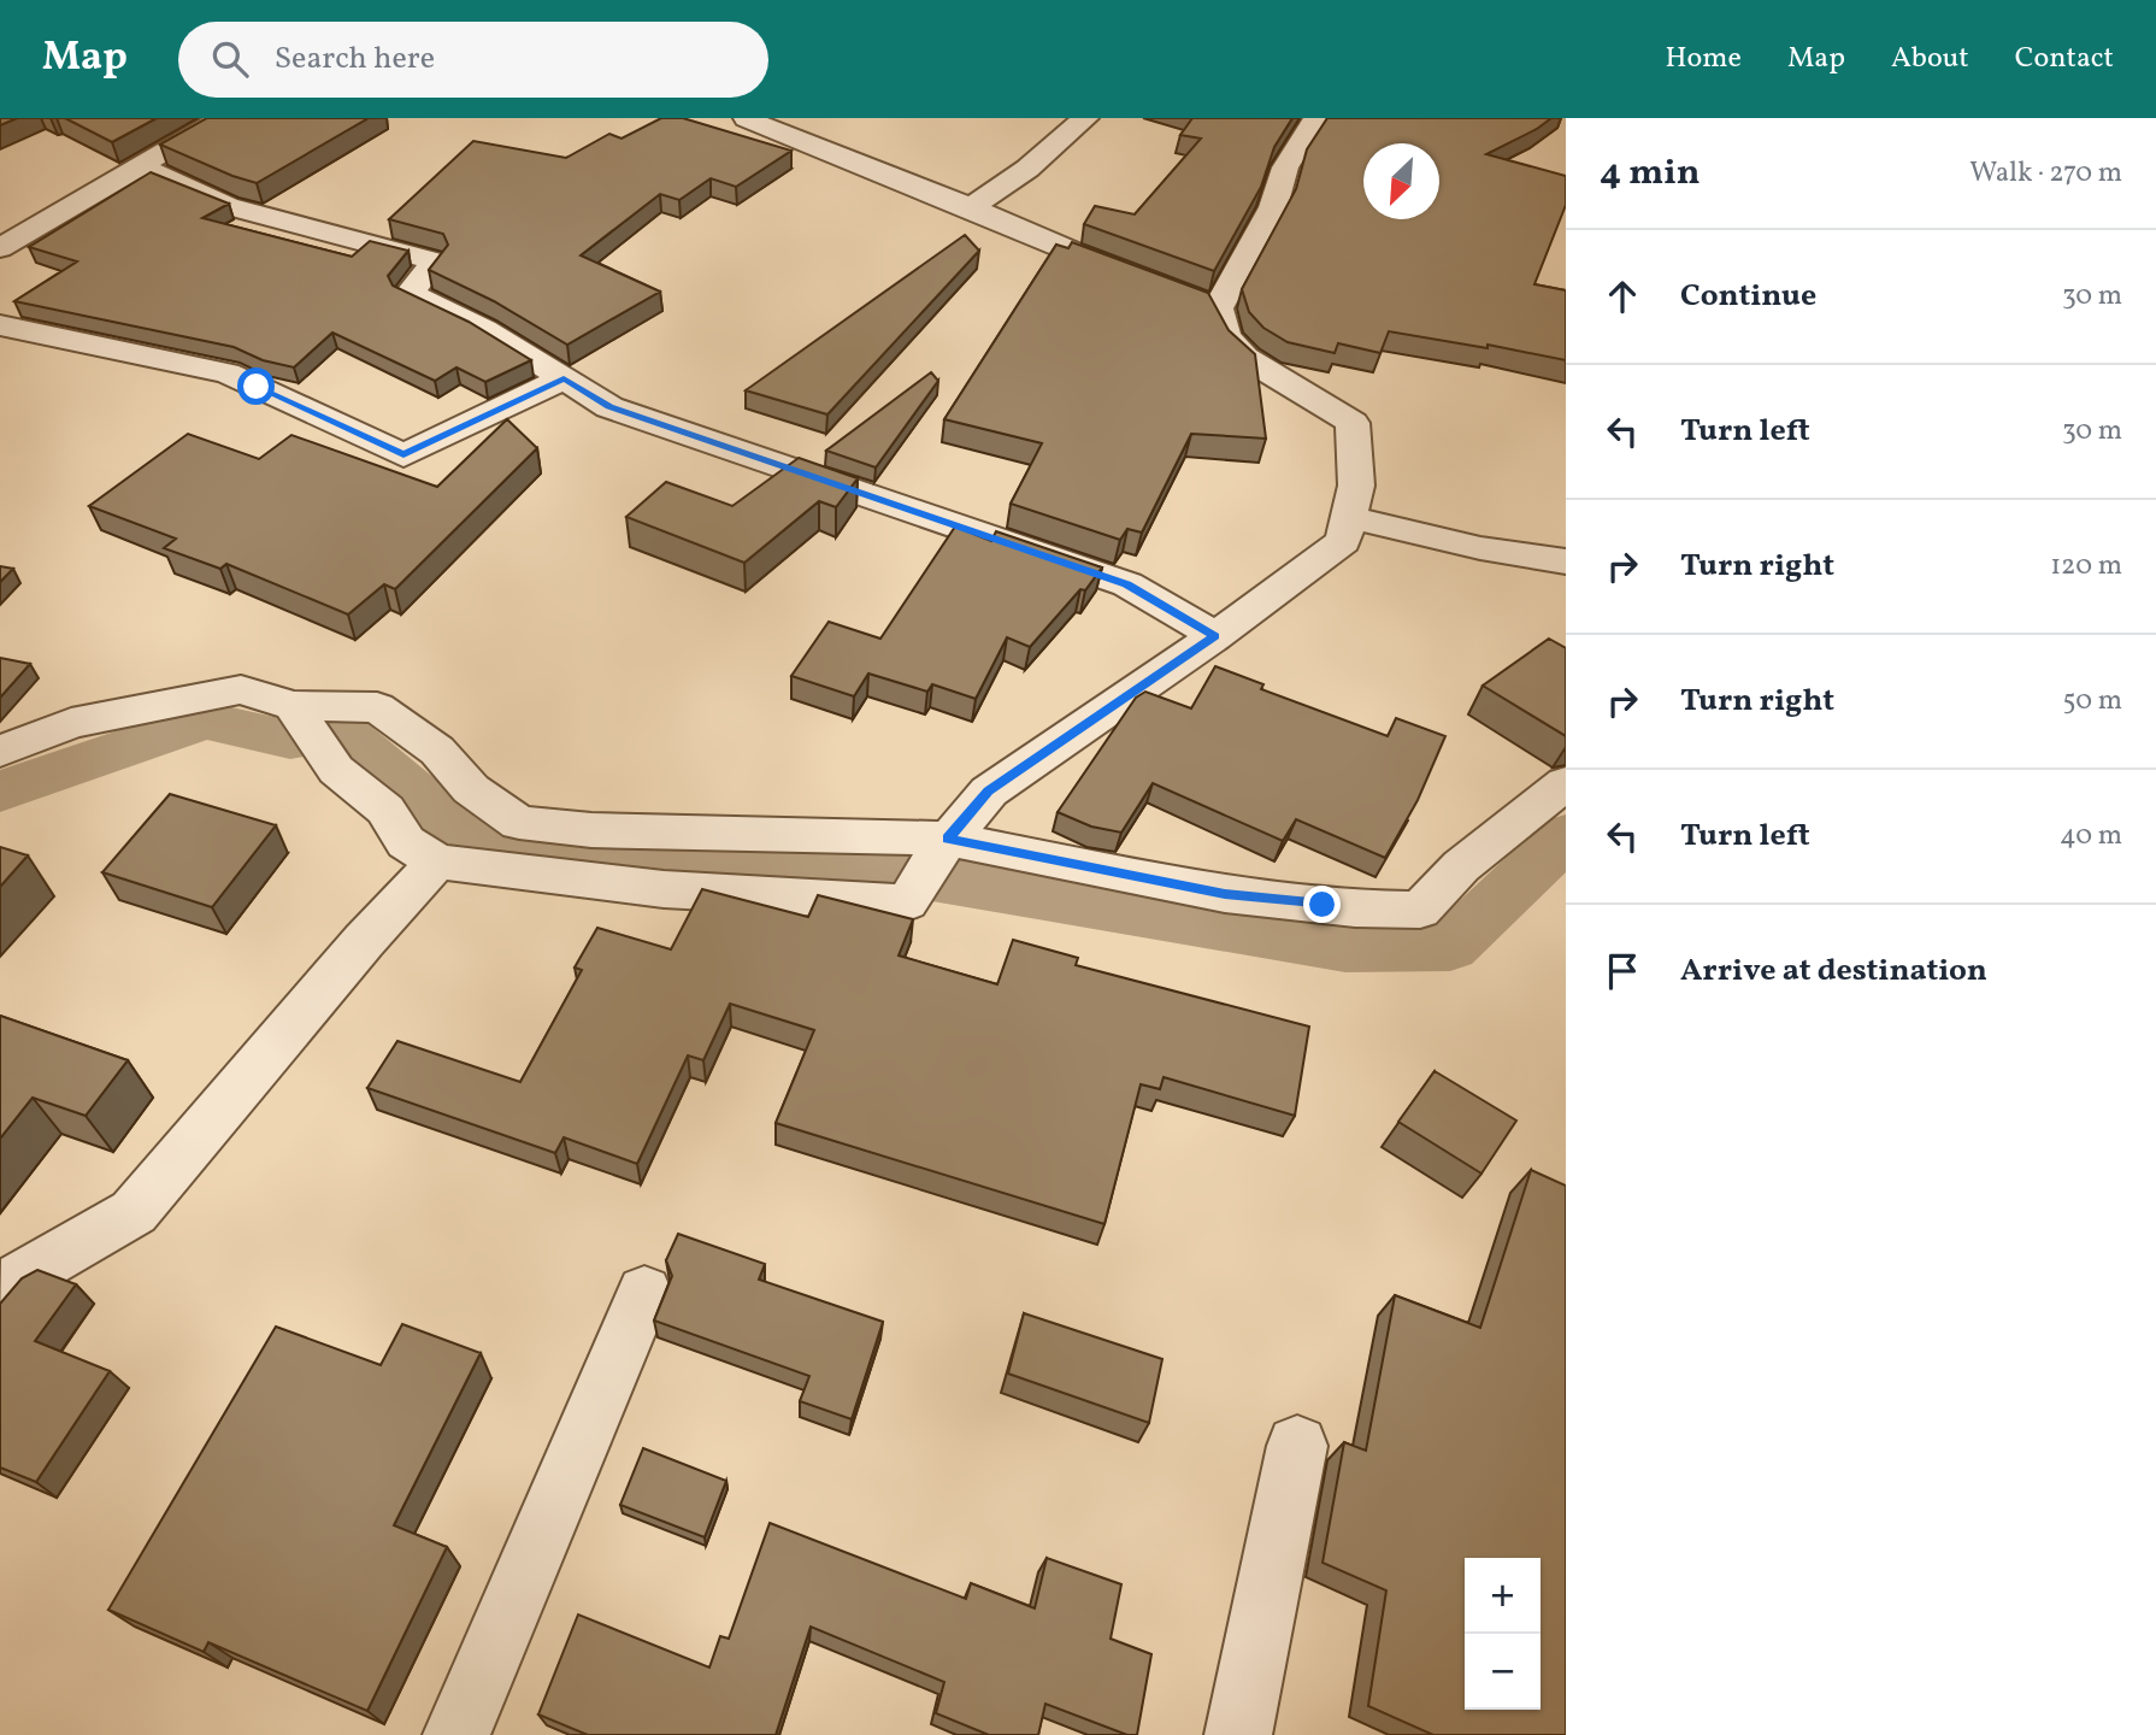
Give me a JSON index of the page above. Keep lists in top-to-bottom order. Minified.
{"north":"bottom left","page":{"header":"Map","search":"Search here","nav":["Home","Map","About","Contact"],"heading":["4 min","Walk · 270 m"],"list":[["Continue","30 m"],["Turn left","30 m"],["Turn right","120 m"],["Turn right","50 m"],["Turn left","40 m"],"Arrive at destination"],"map_buttons":["+","−"]}}
